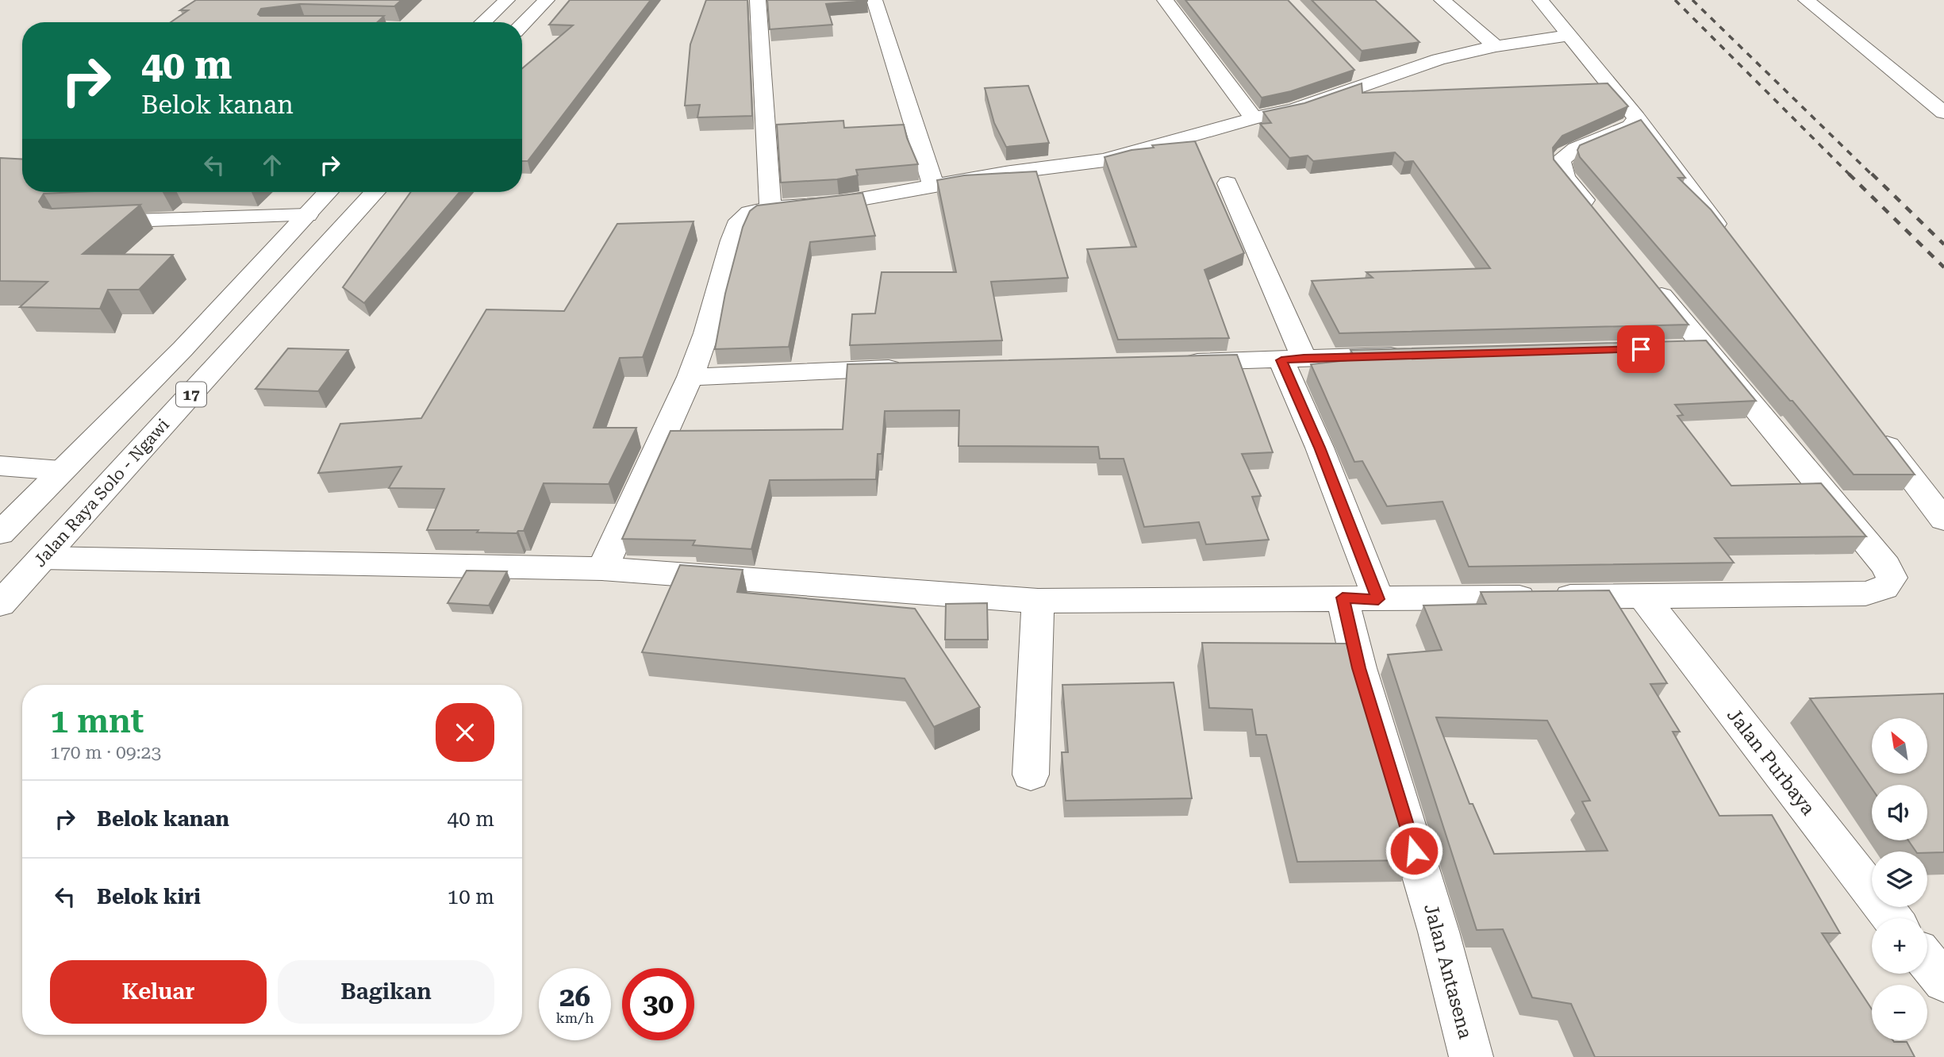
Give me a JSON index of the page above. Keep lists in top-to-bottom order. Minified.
{"streets":{"main road":["17","Jalan Raya Solo - Ngawi","Jalan Purbaya","Jalan Antasena"]},"north":"top left","page":{"turn":["40 m","Belok kanan"],"heading":["1 mnt","170 m · 09:23"],"map_buttons":["+","−"],"list":[{"name":"Belok kanan","value":"40 m"},{"name":"Belok kiri","value":"10 m"}],"buttons":["Keluar","Bagikan"],"speed":"26 km/h","limit":"30"}}
